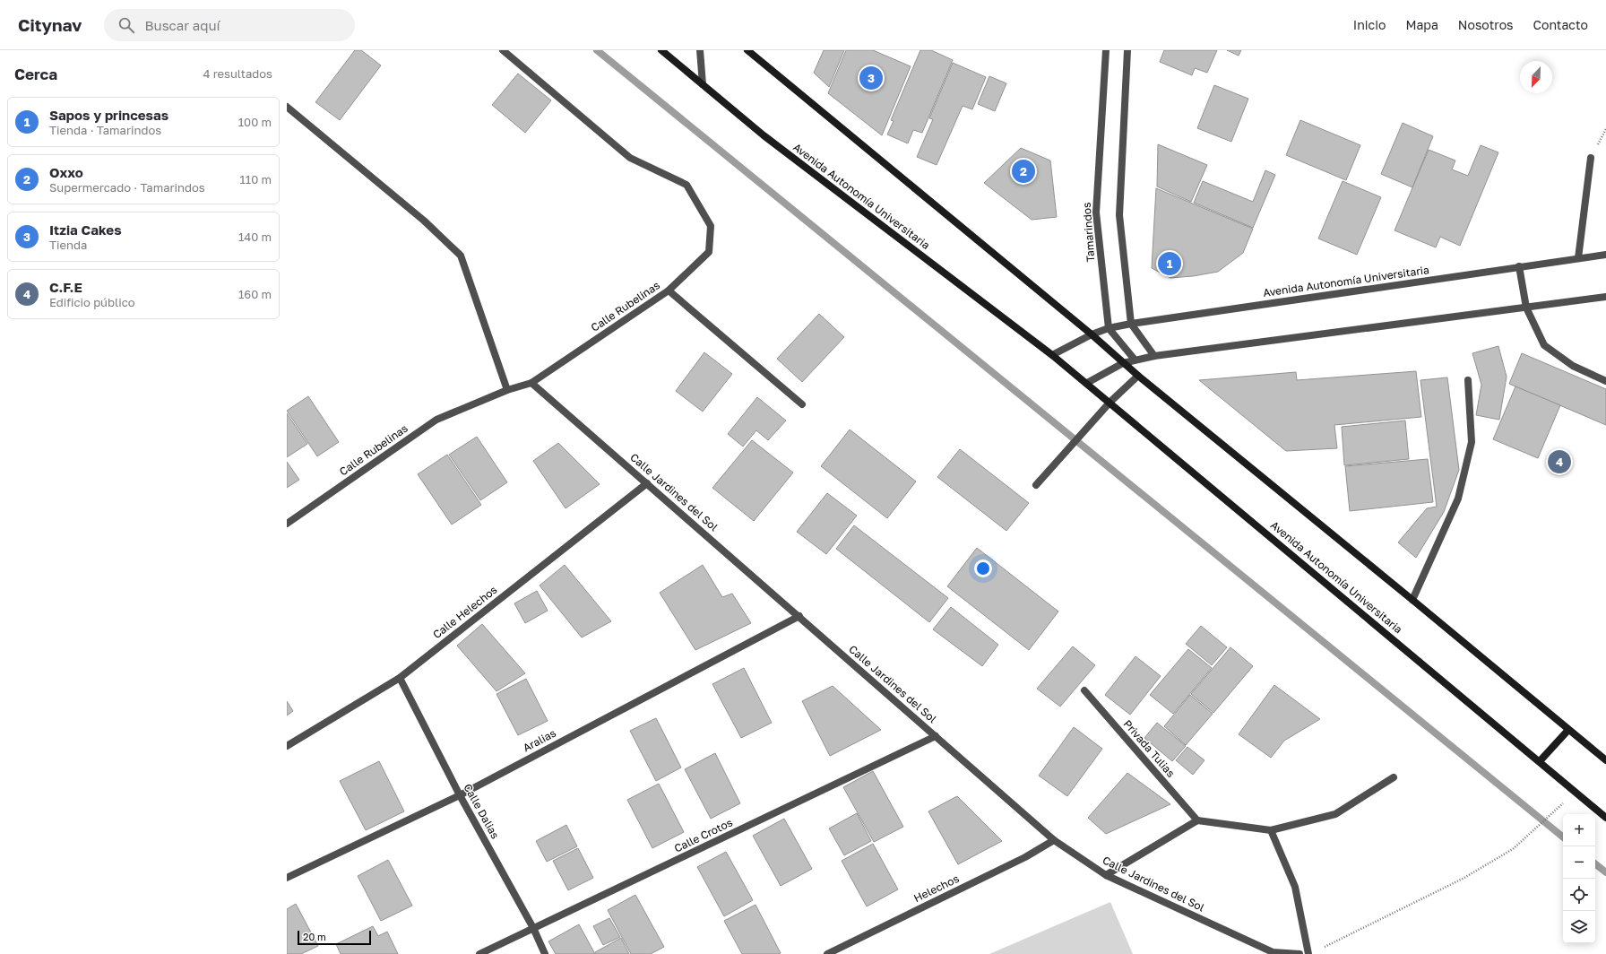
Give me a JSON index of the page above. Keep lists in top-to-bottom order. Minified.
{"streets":{"main road":["Avenida Autonomía Universitaria"],"street":["Tamarindos","Calle Rubelinas","Calle Jardines del Sol","Calle Helechos","Aralias","Privada Tulias","Calle Dalias","Calle Crotos","Helechos"]},"crossings":[["Avenida Autonomía Universitaria","Tamarindos"],["Calle Rubelinas","Calle Jardines del Sol"],["Calle Jardines del Sol","Calle Helechos"],["Calle Jardines del Sol","Aralias"],["Calle Jardines del Sol","Calle Crotos"],["Calle Jardines del Sol","Helechos"],["Calle Helechos","Calle Dalias"],["Aralias","Calle Dalias"],["Calle Dalias","Calle Crotos"]],"scale_bar":"20 m","north":"bottom left","page":{"header":"Citynav","search":"Buscar aquí","nav":["Inicio","Mapa","Nosotros","Contacto"],"heading":["Cerca","4 resultados"],"pins":["3","2","1","4"],"list":[{"mark":"1","name":"Sapos y princesas","note":"Tienda · Tamarindos","value":"100 m"},{"mark":"2","name":"Oxxo","note":"Supermercado · Tamarindos","value":"110 m"},{"mark":"3","name":"Itzia Cakes","note":"Tienda","value":"140 m"},{"mark":"4","name":"C.F.E","note":"Edificio público","value":"160 m"}],"map_buttons":["+","−"],"scale":"20 m"}}
